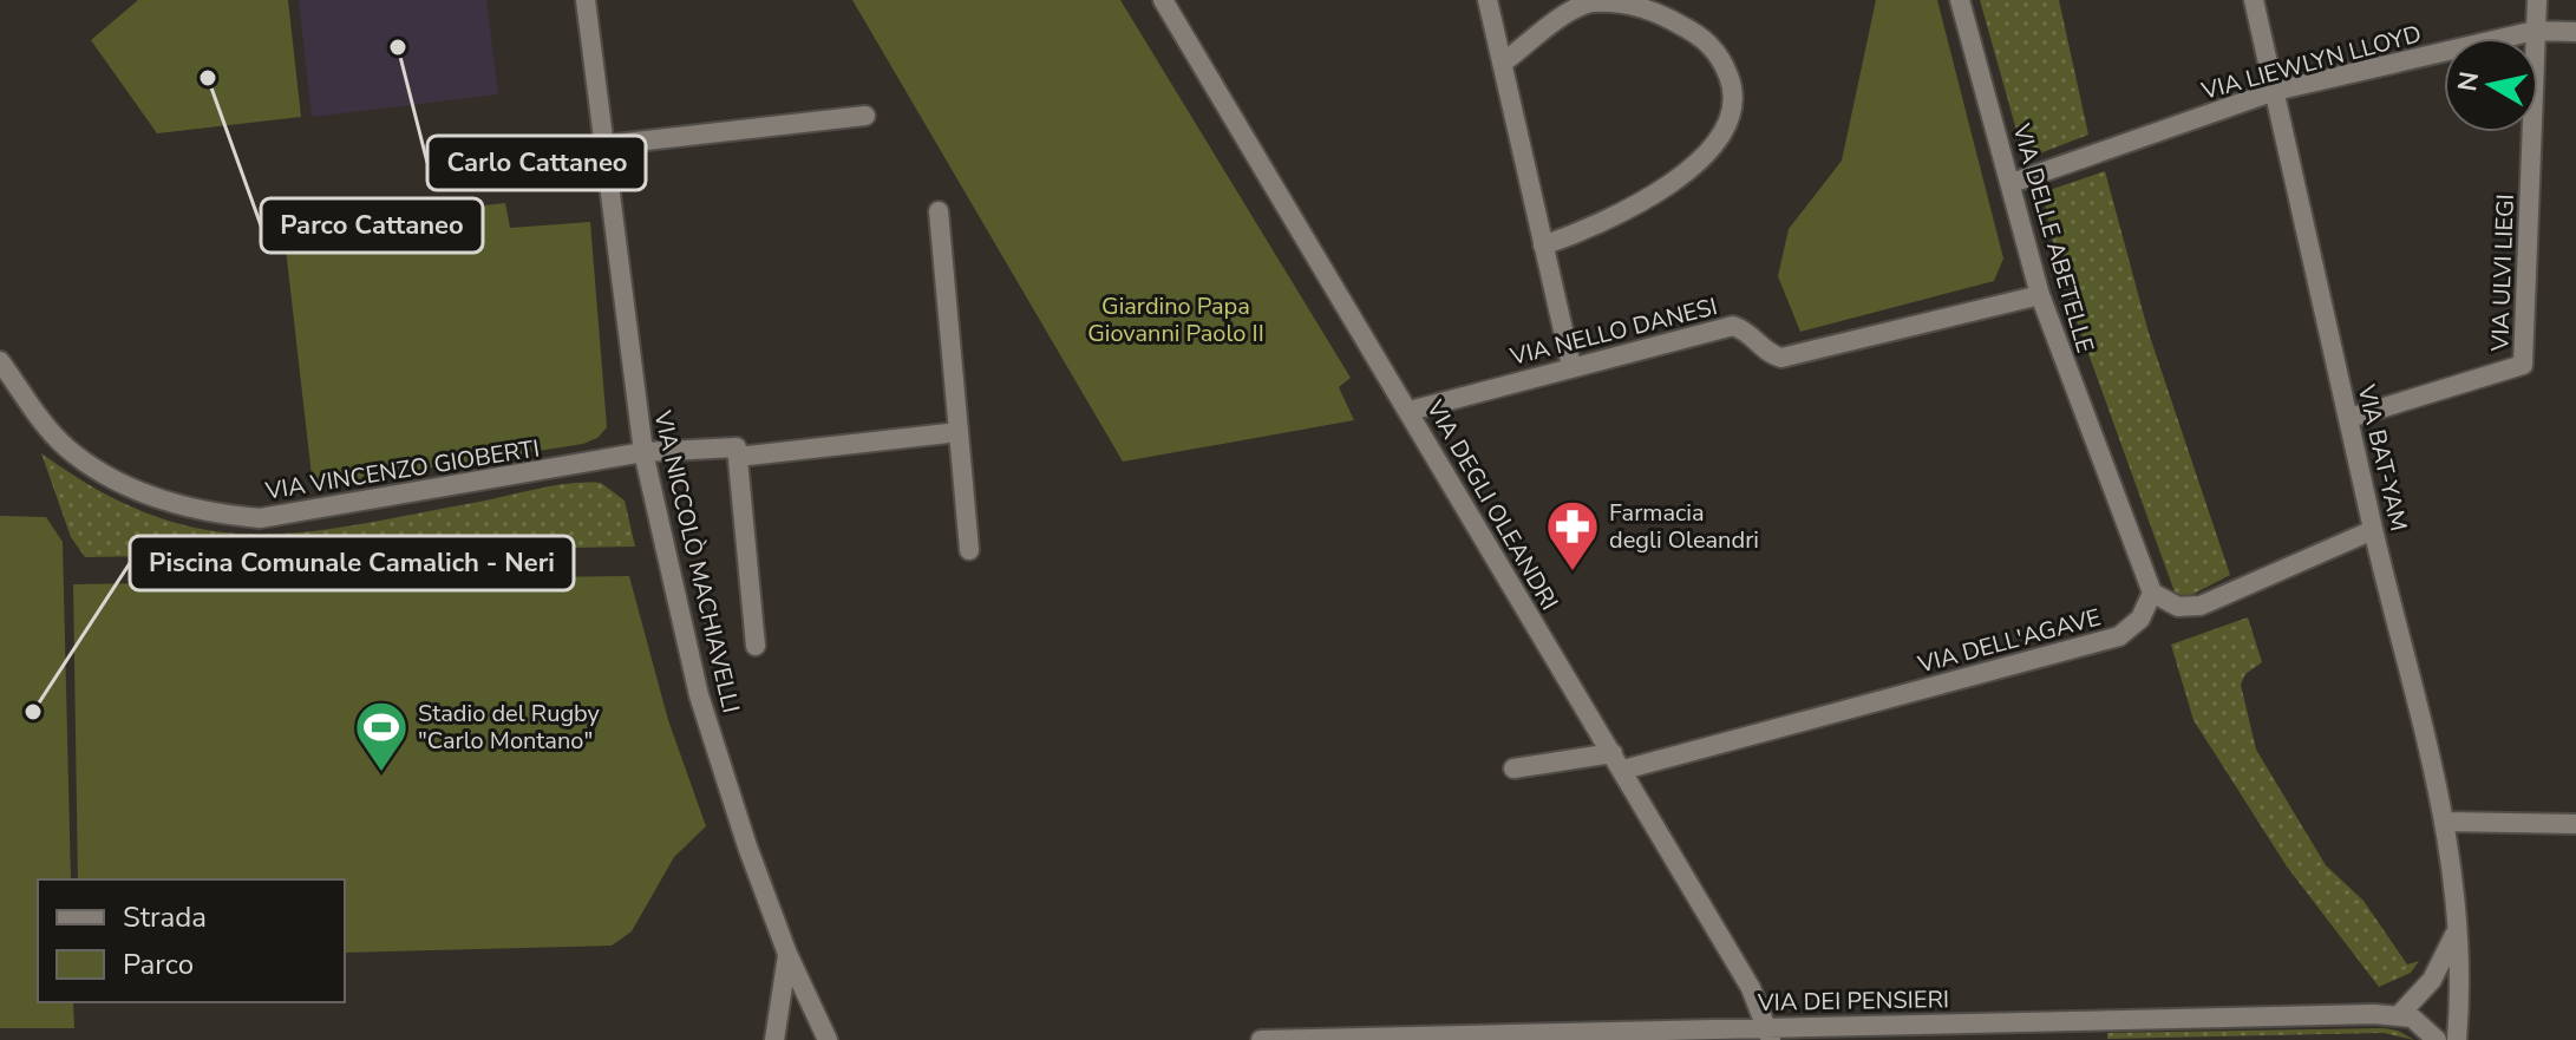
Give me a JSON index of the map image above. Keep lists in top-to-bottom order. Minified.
{"streets":{"street":["VIA LIEWLYN LLOYD","VIA DELLE ABETELLE","VIA ULVI LIEGI","VIA NELLO DANESI","VIA BAT-YAM","VIA VINCENZO GIOBERTI","VIA DEGLI OLEANDRI","VIA NICCOLÒ MACHIAVELLI","VIA DELL'AGAVE","VIA DEI PENSIERI"]},"crossings":[["VIA LIEWLYN LLOYD","VIA DELLE ABETELLE"],["VIA LIEWLYN LLOYD","VIA ULVI LIEGI"],["VIA LIEWLYN LLOYD","VIA BAT-YAM"],["VIA DELLE ABETELLE","VIA NELLO DANESI"],["VIA DELLE ABETELLE","VIA DELL'AGAVE"],["VIA ULVI LIEGI","VIA BAT-YAM"],["VIA NELLO DANESI","VIA DEGLI OLEANDRI"],["VIA VINCENZO GIOBERTI","VIA NICCOLÒ MACHIAVELLI"],["VIA DEGLI OLEANDRI","VIA DELL'AGAVE"],["VIA DEGLI OLEANDRI","VIA DEI PENSIERI"]],"parks":["Giardino Papa Giovanni Paolo II"],"places":{"other":["Carlo Cattaneo","Parco Cattaneo","Piscina Comunale Camalich - Neri"],"pharmacy":["Farmacia degli Oleandri"],"sports":["Stadio del Rugby \"Carlo Montano\""]},"legend":["Strada","Parco"],"north":"left"}
